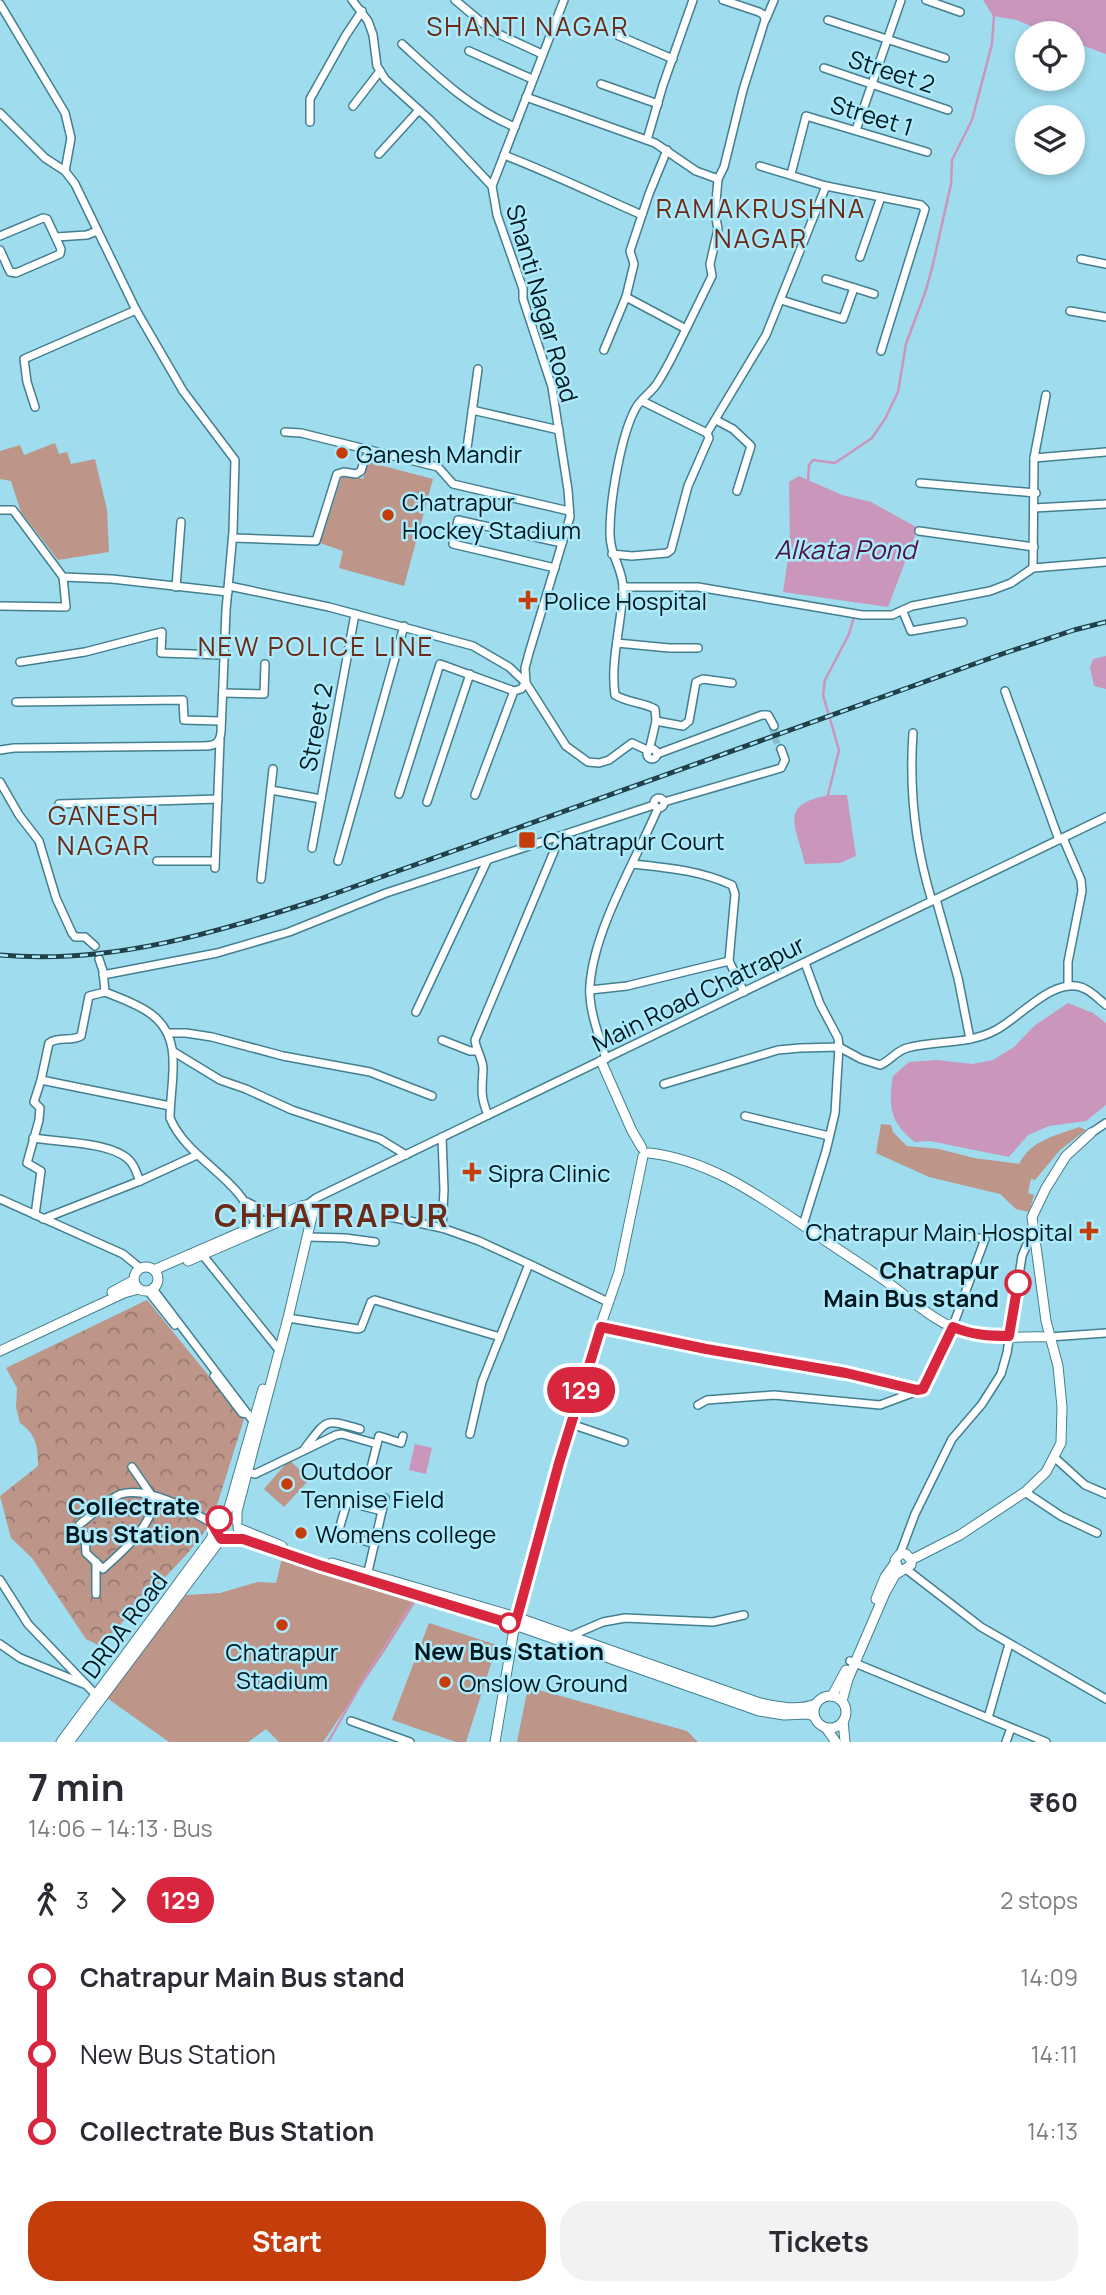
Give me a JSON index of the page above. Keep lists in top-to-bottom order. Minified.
{"streets":{"main road":["DRDA Road"],"street":["Street 2","Street 1","Shanti Nagar Road","Main Road Chatrapur"]},"districts":["SHANTI NAGAR","RAMAKRUSHNA NAGAR","NEW POLICE LINE","GANESH NAGAR","CHHATRAPUR"],"water":["Alkata Pond"],"places":{"other":["Ganesh Mandir","Chatrapur Hockey Stadium","Chatrapur Main Bus stand","Outdoor Tennise Field","Collectrate Bus Station","Womens college","New Bus Station","Chatrapur Stadium","Onslow Ground"],"health":["Police Hospital","Sipra Clinic","Chatrapur Main Hospital"],"transit":["Chatrapur Court"]},"lines":["bus line 129"],"page":{"on_map":"129","heading":["7 min","14:06 – 14:13 · Bus","₹60"],"legs":["3","129","2 stops"],"list":[{"name":"Chatrapur Main Bus stand","value":"14:09"},{"name":"New Bus Station","value":"14:11"},{"name":"Collectrate Bus Station","value":"14:13"}],"buttons":["Start","Tickets"]}}
